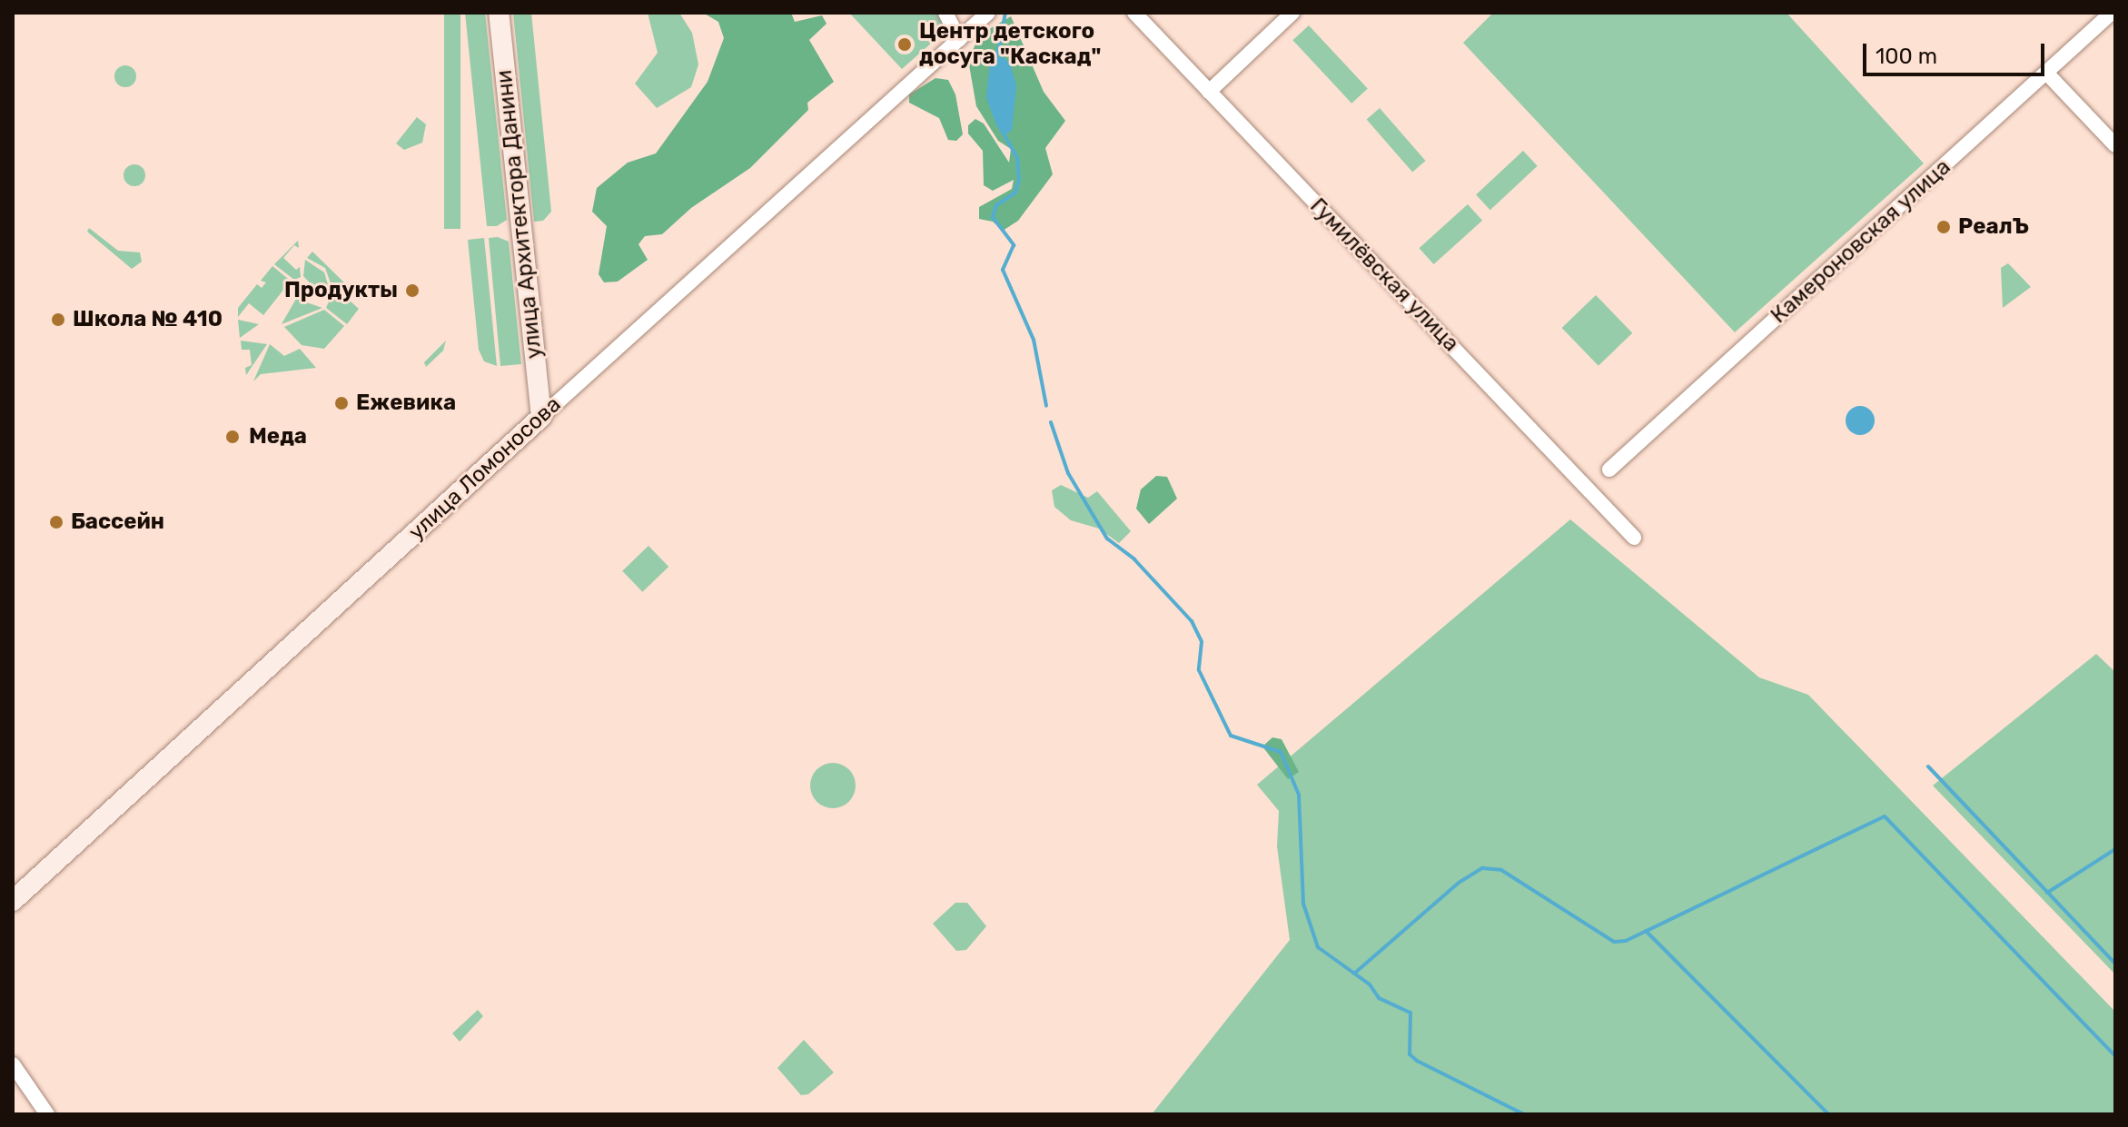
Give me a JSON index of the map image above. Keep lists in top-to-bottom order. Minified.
{"streets":{"street":["улица Архитектора Данини","Камероновская улица","Гумилёвская улица","улица Ломоносова"]},"crossings":[["улица Архитектора Данини","улица Ломоносова"]],"places":["Центр детского досуга \"Каскад\"","РеалЪ","Продукты","Школа № 410","Ежевика","Меда","Бассейн"],"scale_bar":"100 m"}
